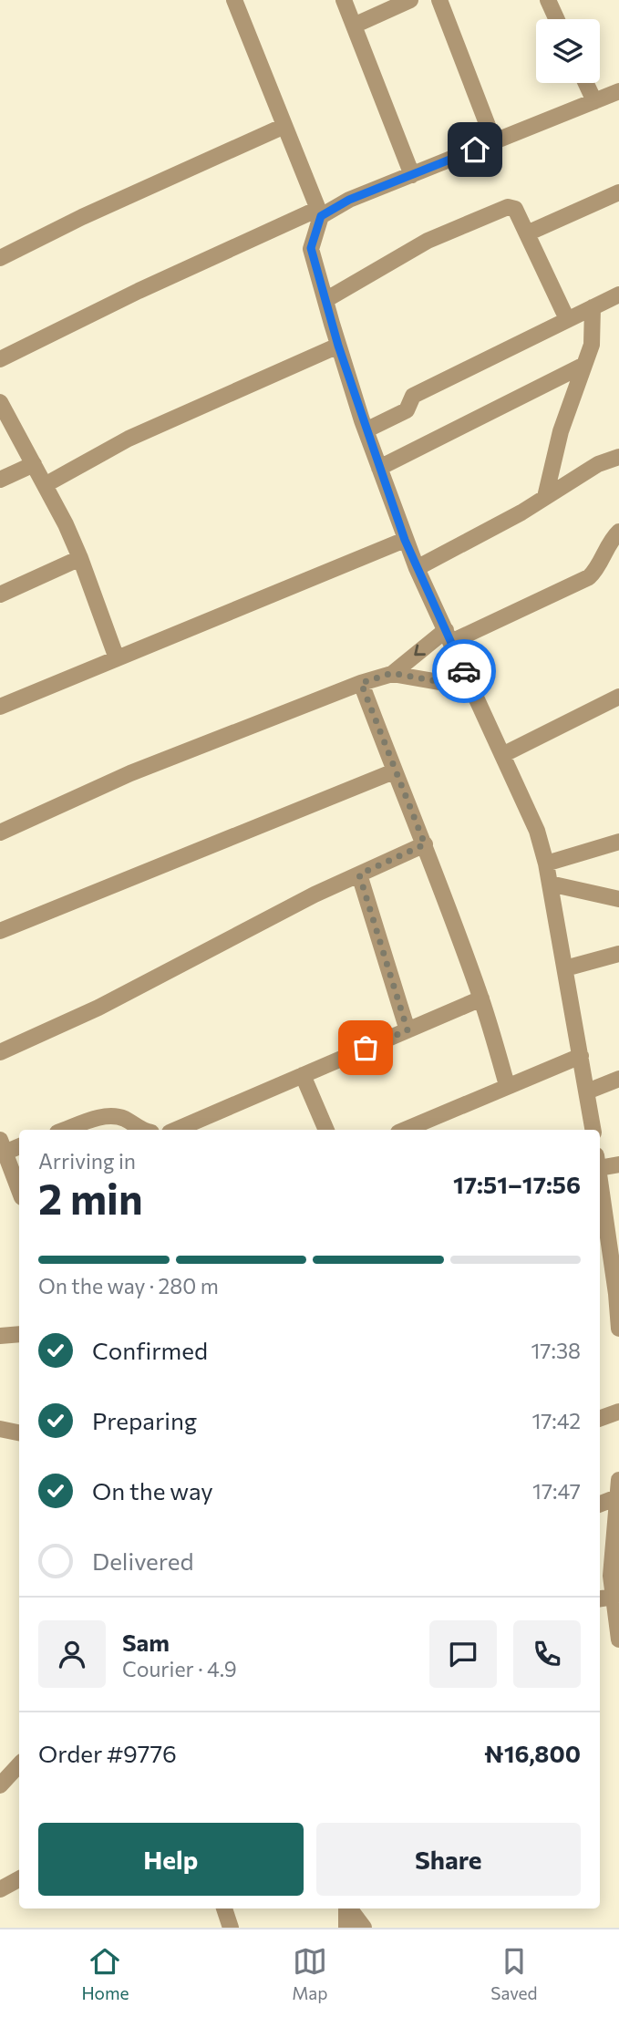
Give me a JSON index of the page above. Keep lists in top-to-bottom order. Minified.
{"page":{"heading":["2 min","Arriving in","17:51–17:56"],"panel":["Sam","Courier · 4.9","Order #9776","₦16,800"],"bar":"On the way · 280 m","list":[["Confirmed","17:38"],["Preparing","17:42"],["On the way","17:47"],"Delivered"],"buttons":["Help","Share"],"tabs":["Home","Map","Saved"]}}
